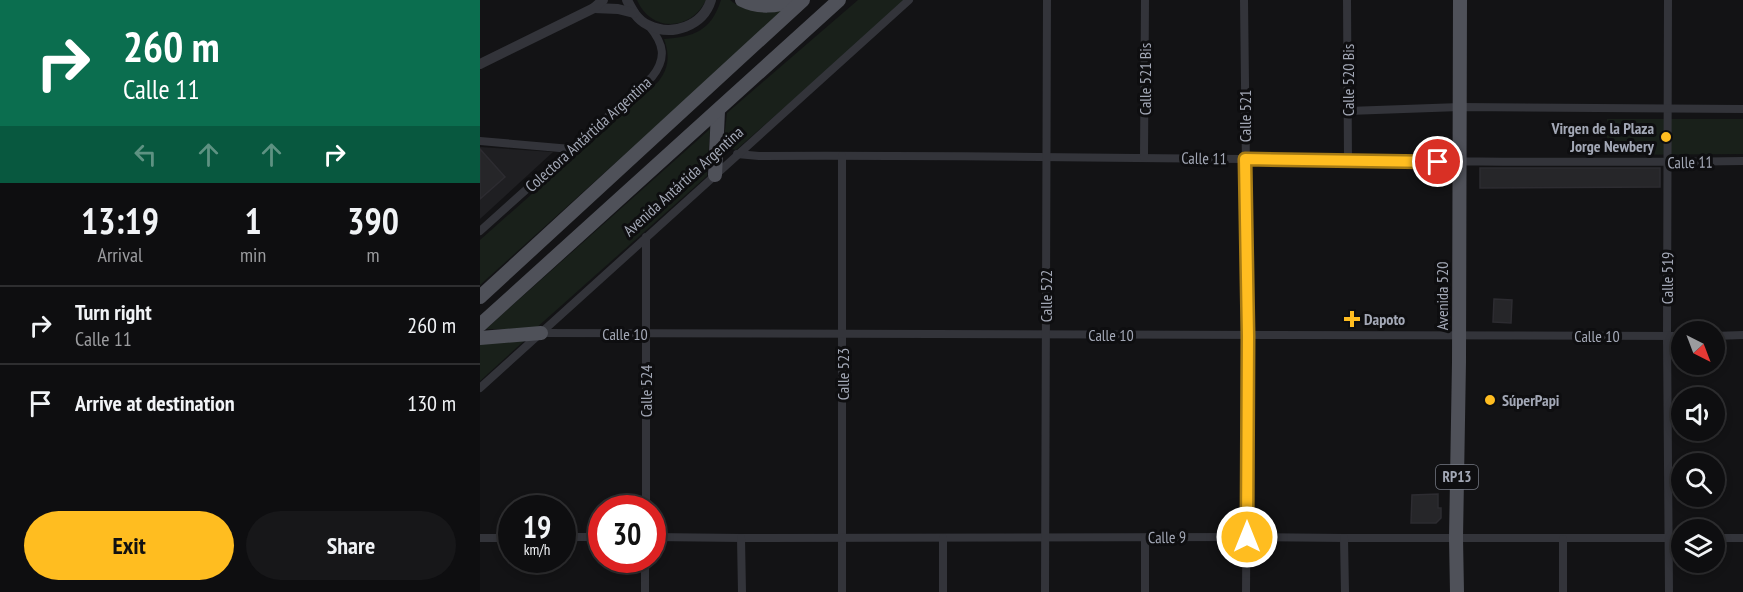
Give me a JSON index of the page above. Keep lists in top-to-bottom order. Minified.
{"streets":{"main road":["Avenida Antártida Argentina","Avenida 520","RP13"],"street":["Calle 521 Bis","Calle 520 Bis","Calle 521","Colectora Antártida Argentina","Calle 11","Calle 519","Calle 522","Calle 10","Calle 523","Calle 524","Calle 9"]},"crossings":[["Calle 521 Bis","Calle 11"],["Calle 520 Bis","Calle 11"],["Calle 521","Calle 11"],["Calle 521","Calle 10"],["Calle 521","Calle 9"],["Calle 11","Avenida Antártida Argentina"],["Calle 11","Calle 519"],["Calle 11","Calle 522"],["Calle 11","Avenida 520"],["Calle 11","Calle 523"],["Avenida Antártida Argentina","Calle 10"],["Avenida Antártida Argentina","Calle 524"],["Calle 519","Calle 10"],["Calle 519","Calle 9"],["Calle 522","Calle 10"],["Calle 522","Calle 9"],["Avenida 520","Calle 10"],["Avenida 520","Calle 9"],["Calle 10","Calle 523"],["Calle 10","Calle 524"],["Calle 523","Calle 9"]],"places":{"other":["Virgen de la Plaza Jorge Newbery","SúperPapi"],"health":["Dapoto"]},"north":"bottom right","page":{"turn":["260 m","Calle 11"],"eta":["13:19","Arrival","1","min","390","m"],"list":[{"name":"Turn right","note":"Calle 11","value":"260 m"},{"name":"Arrive at destination","value":"130 m"}],"speed":"19 km/h","limit":"30","buttons":["Exit","Share"]}}
